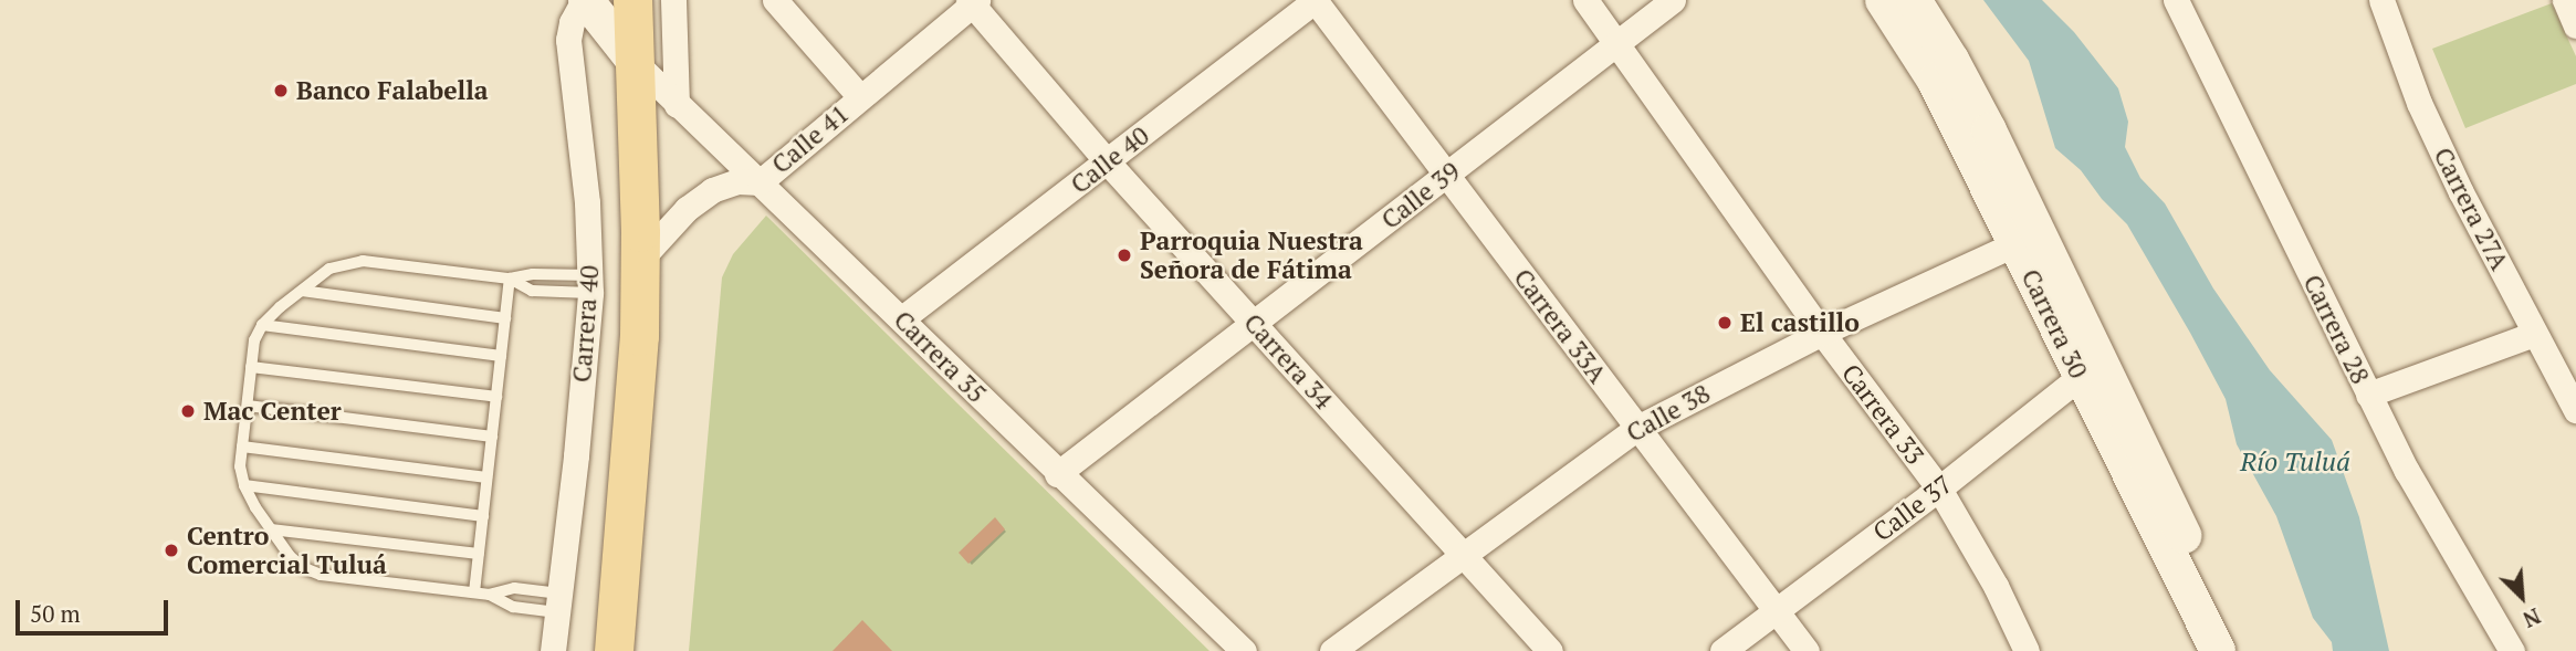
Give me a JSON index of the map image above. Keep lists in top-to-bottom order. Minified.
{"streets":{"main road":["Carrera 40","Carrera 30"],"street":["Calle 41","Calle 40","Calle 39","Carrera 27A","Carrera 33A","Carrera 28","Carrera 35","Carrera 34","Calle 38","Carrera 33","Calle 37"]},"crossings":[["Calle 41","Carrera 40"],["Calle 41","Carrera 35"],["Calle 41","Carrera 34"],["Calle 40","Carrera 33A"],["Calle 40","Carrera 35"],["Calle 40","Carrera 34"],["Calle 39","Carrera 33A"],["Calle 39","Carrera 35"],["Calle 39","Carrera 34"],["Calle 39","Carrera 33"],["Carrera 40","Carrera 35"],["Carrera 30","Calle 38"],["Carrera 30","Calle 37"],["Carrera 33A","Calle 38"],["Carrera 33A","Calle 37"],["Carrera 34","Calle 38"],["Calle 38","Carrera 33"],["Carrera 33","Calle 37"]],"water":["Río Tuluá"],"places":["Banco Falabella","Parroquia Nuestra Señora de Fátima","El castillo","Mac Center","Centro Comercial Tuluá"],"scale_bar":"50 m","north":"bottom right"}
